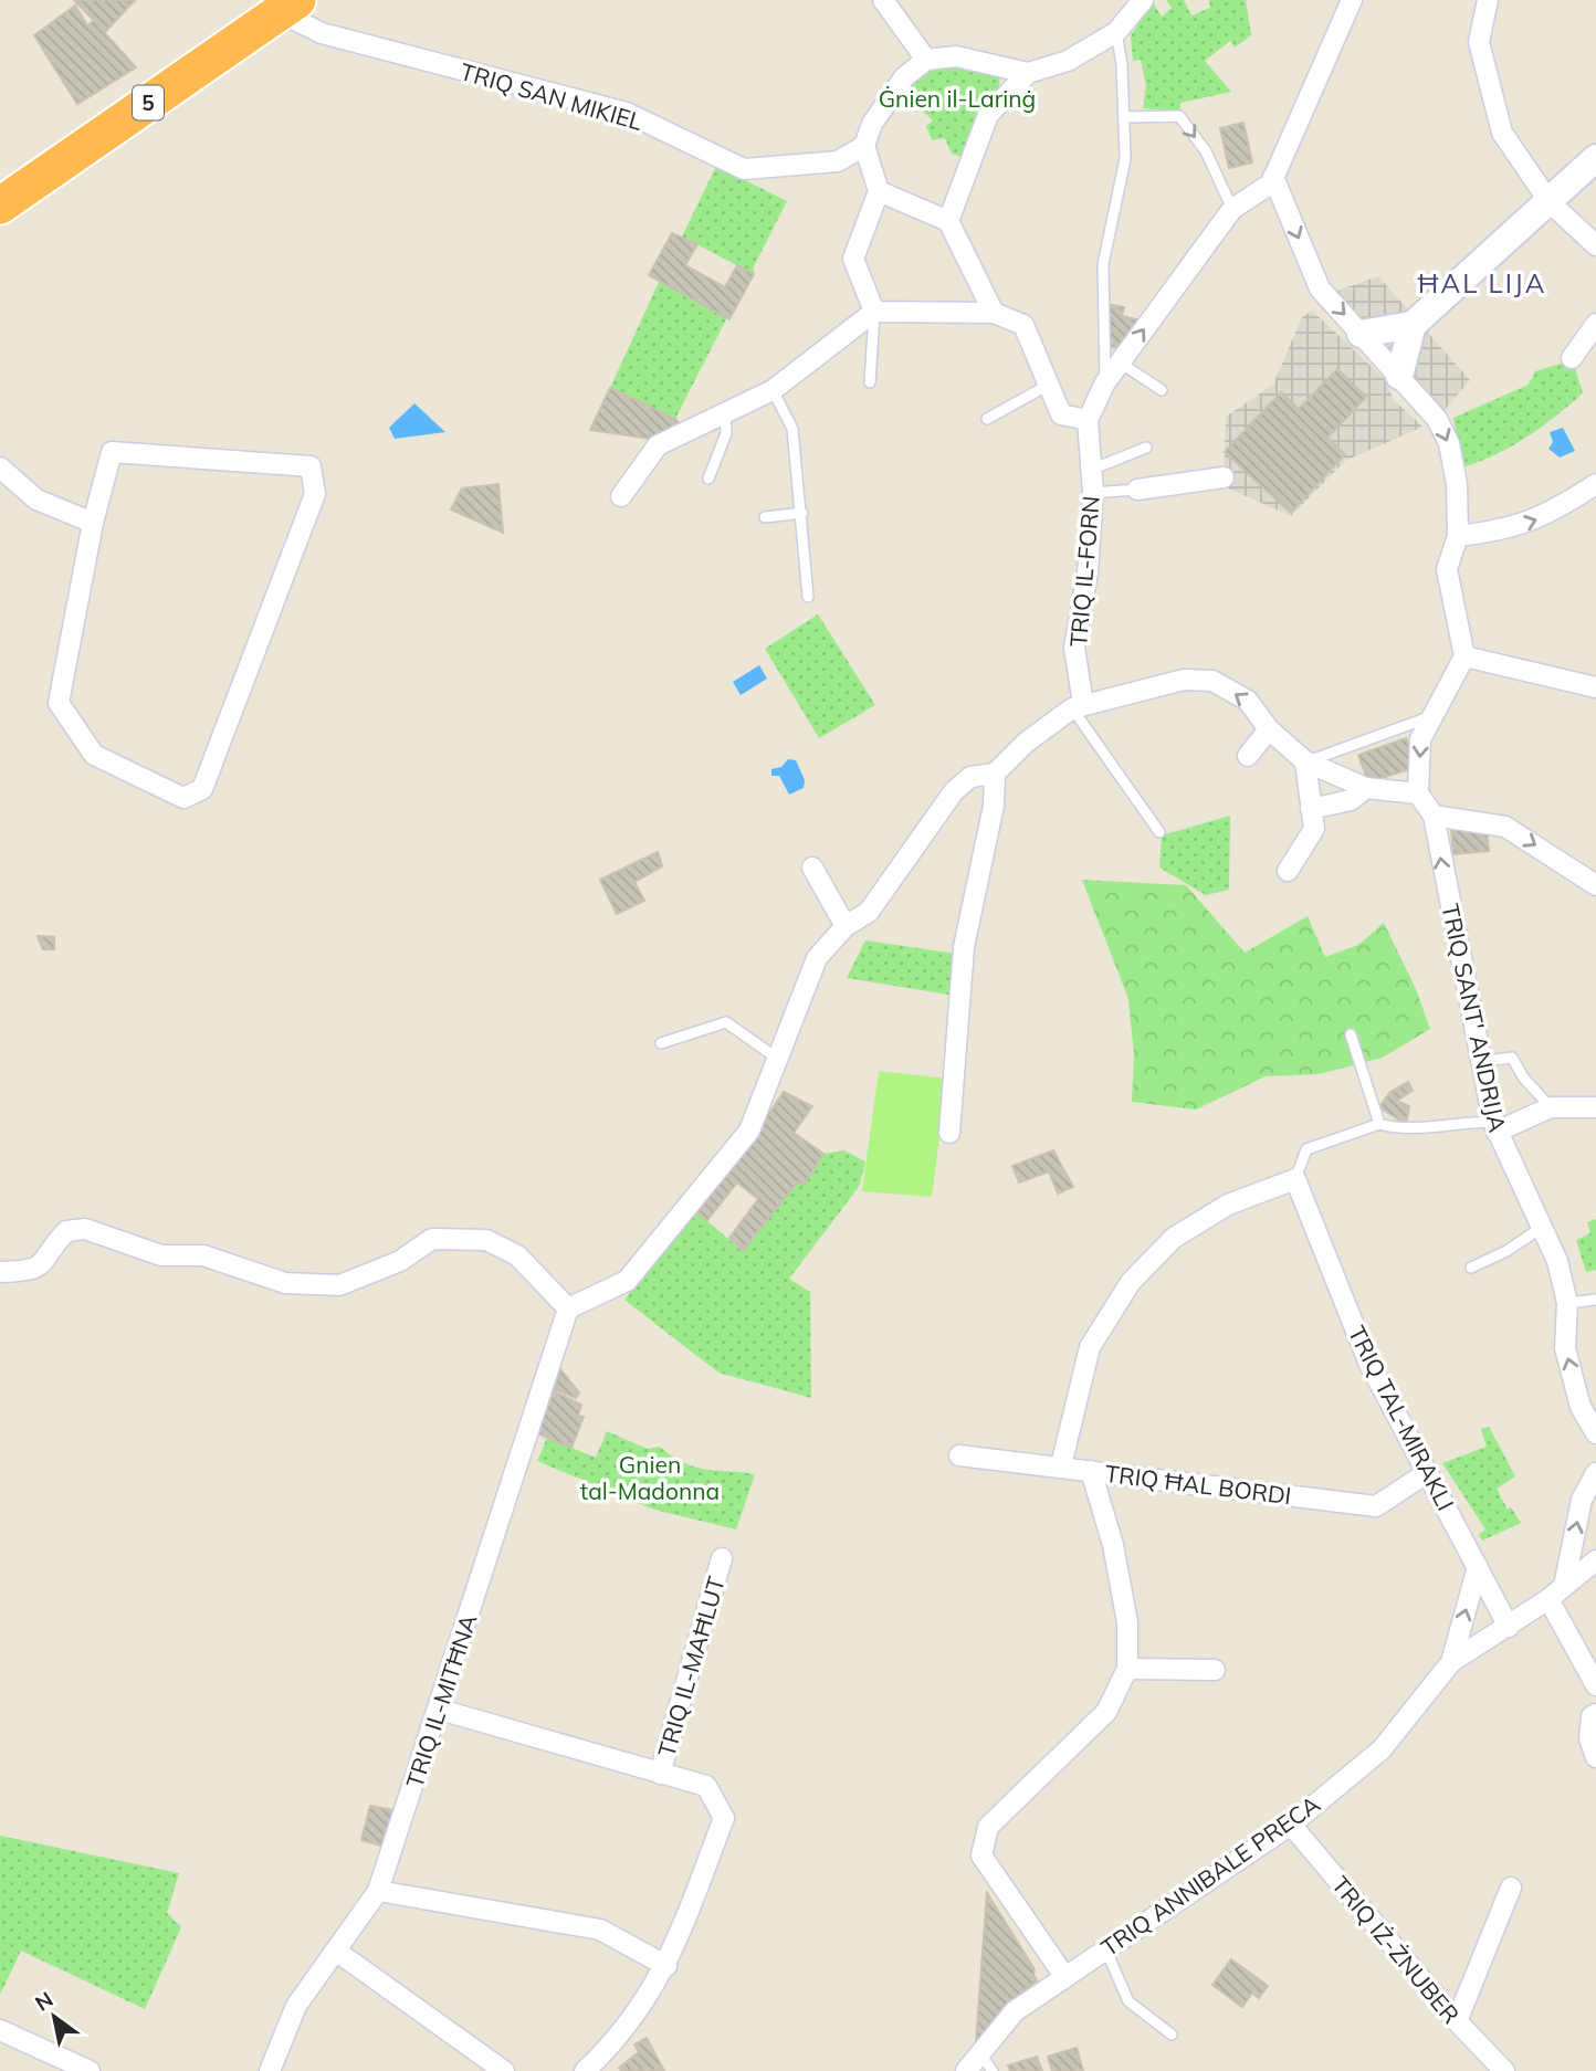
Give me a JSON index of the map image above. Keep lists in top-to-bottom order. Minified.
{"streets":{"highway":["5"],"street":["TRIQ SAN MIKIEL","TRIQ IL-FORN","TRIQ SANT' ANDRIJA","TRIQ TAL-MIRAKLI","TRIQ ĦAL BORDI","TRIQ IL-MAĦLUT","TRIQ IL-MITĦNA","TRIQ ANNIBALE PRECA","TRIQ IŻ-ŻNUBER"]},"crossings":[["TRIQ SAN MIKIEL","5"],["TRIQ TAL-MIRAKLI","TRIQ ĦAL BORDI"],["TRIQ TAL-MIRAKLI","TRIQ ANNIBALE PRECA"],["TRIQ ANNIBALE PRECA","TRIQ IŻ-ŻNUBER"]],"one_way":["TRIQ SANT' ANDRIJA"],"districts":["ĦAL LIJA"],"parks":["Ġnien il-Larinġ","Gnien tal-Madonna"],"north":"top left"}
